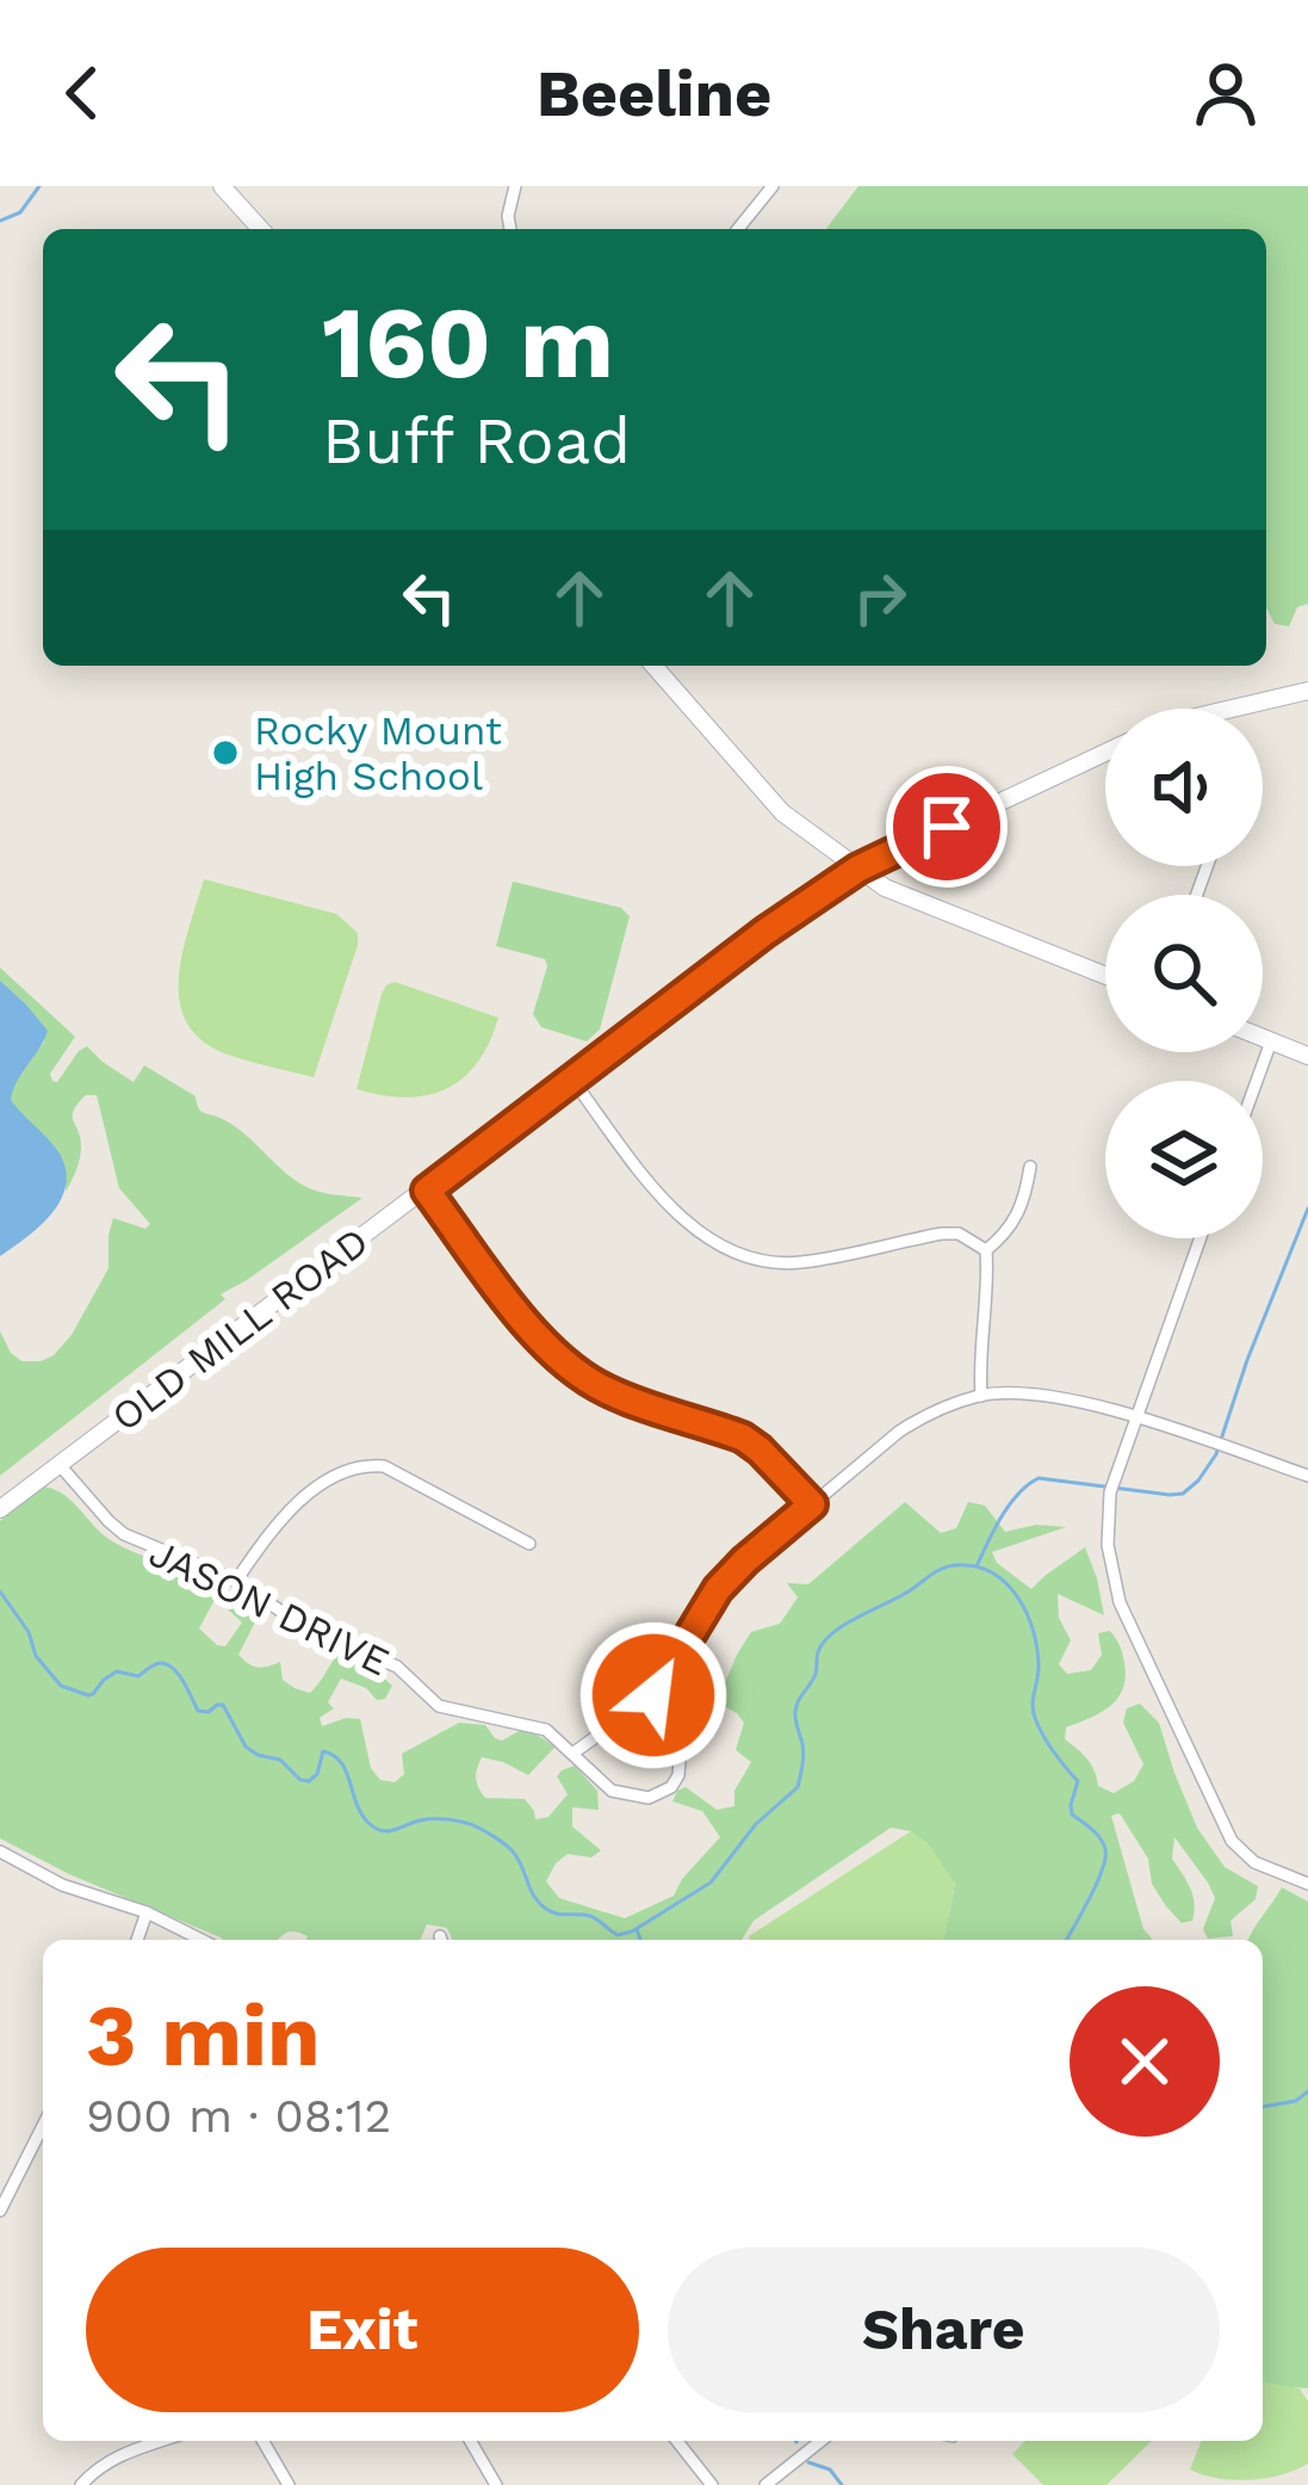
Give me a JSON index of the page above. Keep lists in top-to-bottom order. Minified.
{"streets":{"street":["OLD MILL ROAD","JASON DRIVE"]},"crossings":[["OLD MILL ROAD","JASON DRIVE"]],"places":["Rocky Mount High School"],"page":{"header":"Beeline","turn":["160 m","Buff Road"],"heading":["3 min","900 m · 08:12"],"buttons":["Exit","Share"]}}
